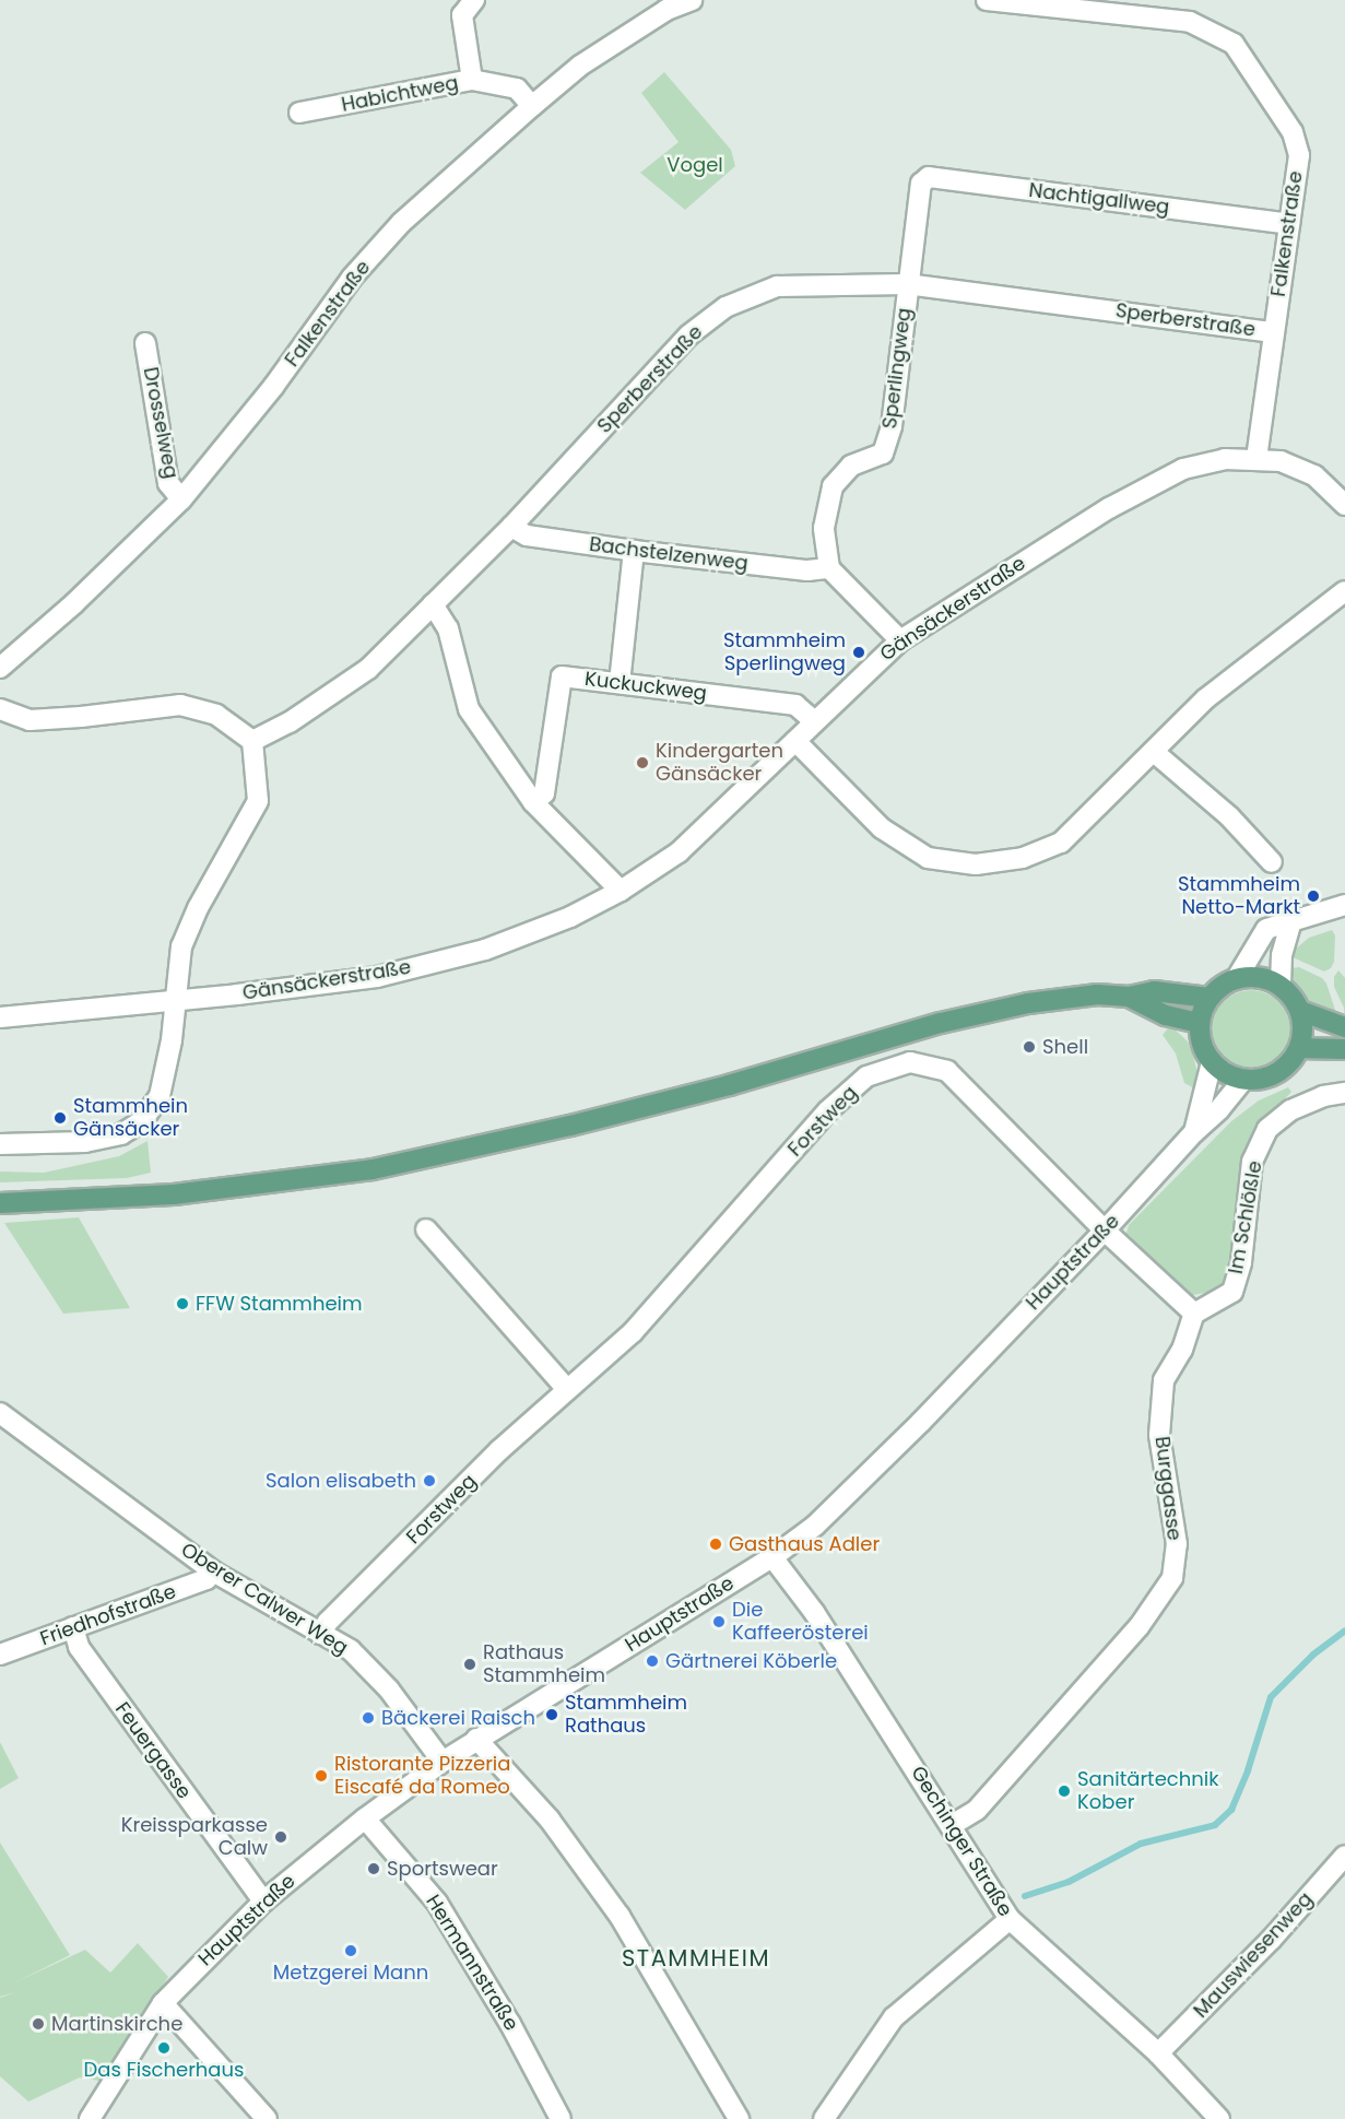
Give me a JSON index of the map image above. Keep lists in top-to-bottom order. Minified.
{"streets":{"street":["Habichtweg","Nachtigallweg","Falkenstraße","Sperberstraße","Sperlingweg","Drosselweg","Bachstelzenweg","Gänsäckerstraße","Kuckuckweg","Forstweg","Im Schlößle","Hauptstraße","Burggasse","Oberer Calwer Weg","Friedhofstraße","Feuergasse","Gechinger Straße","Mauswiesenweg","Hermannstraße"]},"crossings":[["Habichtweg","Falkenstraße"],["Nachtigallweg","Falkenstraße"],["Nachtigallweg","Sperlingweg"],["Falkenstraße","Sperberstraße"],["Falkenstraße","Drosselweg"],["Falkenstraße","Gänsäckerstraße"],["Sperberstraße","Sperlingweg"],["Sperberstraße","Bachstelzenweg"],["Sperlingweg","Bachstelzenweg"],["Gänsäckerstraße","Kuckuckweg"],["Forstweg","Hauptstraße"],["Forstweg","Oberer Calwer Weg"],["Im Schlößle","Burggasse"],["Hauptstraße","Oberer Calwer Weg"],["Hauptstraße","Feuergasse"],["Hauptstraße","Gechinger Straße"],["Hauptstraße","Hermannstraße"],["Burggasse","Gechinger Straße"],["Oberer Calwer Weg","Friedhofstraße"],["Friedhofstraße","Feuergasse"],["Gechinger Straße","Mauswiesenweg"]],"districts":["STAMMHEIM"],"parks":["Vogel"],"places":["Stammheim Sperlingweg","Kindergarten Gänsäcker","Stammheim Netto-Markt","Shell","Stammhein Gänsäcker","FFW Stammheim","Salon elisabeth","Gasthaus Adler","Die Kaffeerösterei","Gärtnerei Köberle","Rathaus Stammheim","Stammheim Rathaus","Bäckerei Raisch","Ristorante Pizzeria Eiscafé da Romeo","Sanitärtechnik Kober","Kreissparkasse Calw","Sportswear","Metzgerei Mann","Martinskirche","Das Fischerhaus"]}
